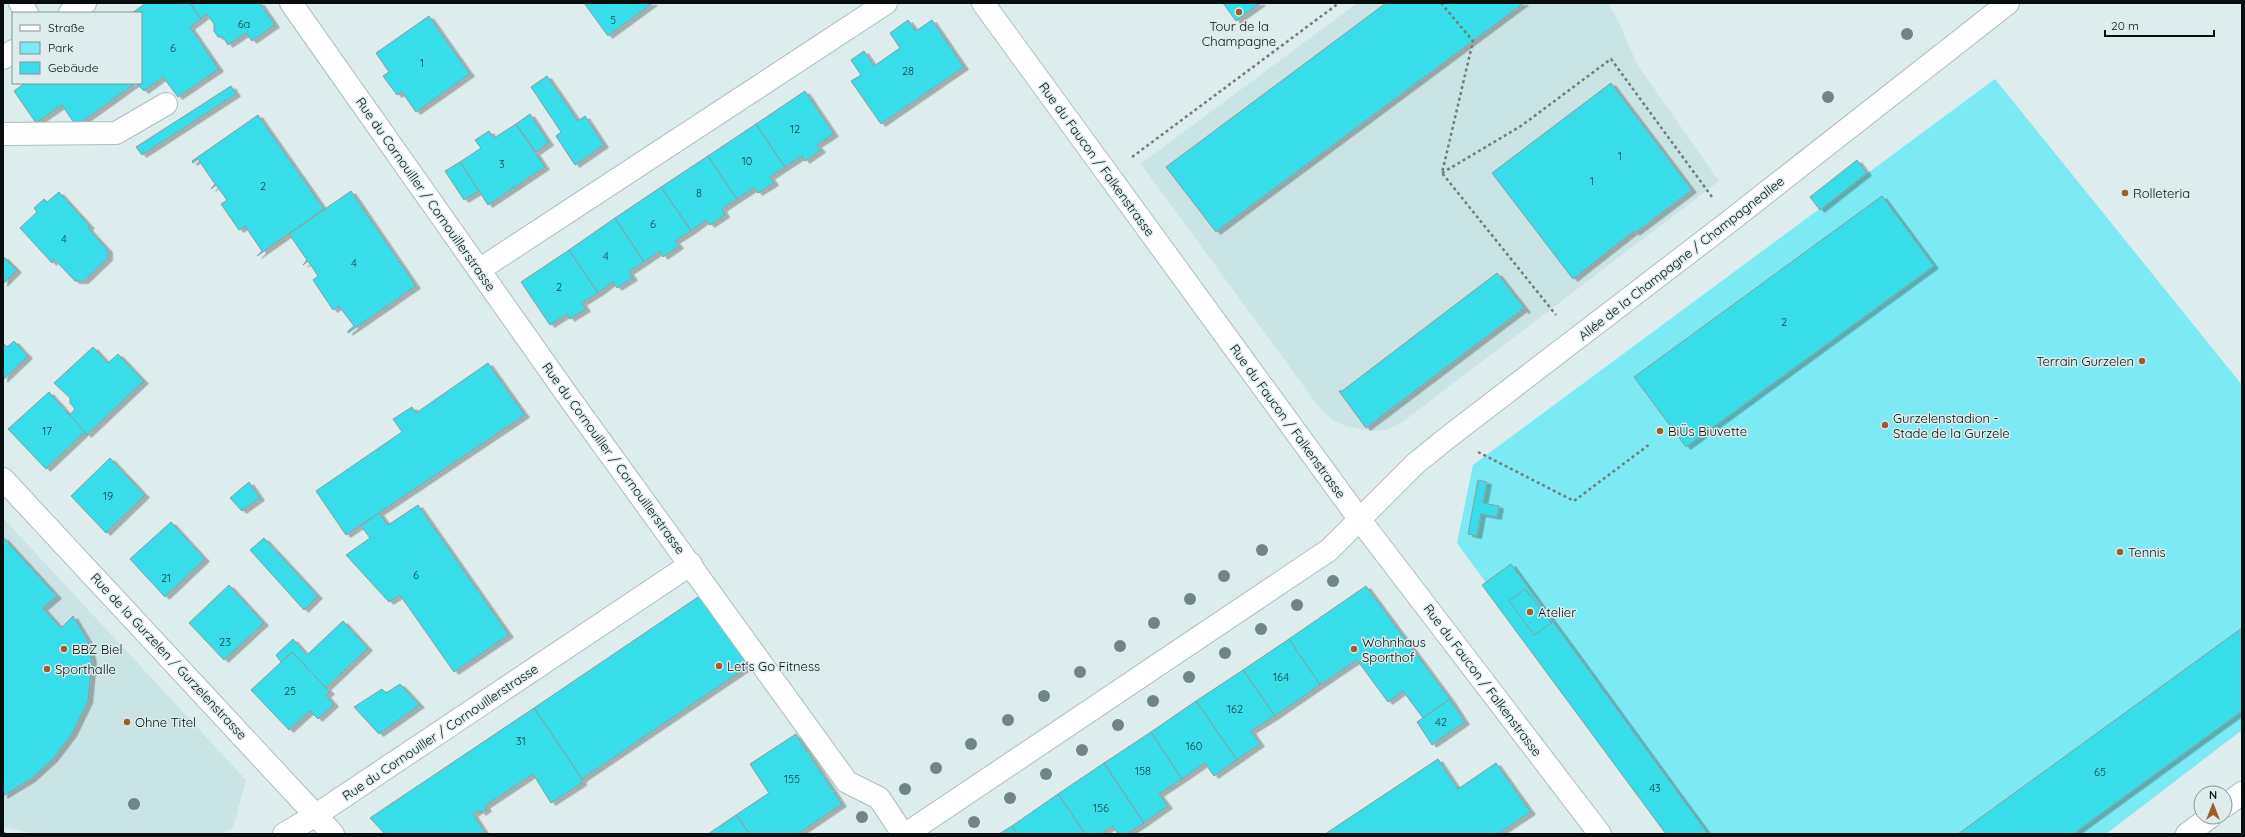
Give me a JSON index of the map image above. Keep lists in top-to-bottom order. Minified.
{"streets":{"street":["Rue du Faucon / Falkenstrasse","Rue du Cornouiller / Cornouillerstrasse","Allée de la Champagne / Champagneallee","Rue de la Gurzelen / Gurzelenstrasse"]},"crossings":[["Rue du Faucon / Falkenstrasse","Allée de la Champagne / Champagneallee"],["Rue du Cornouiller / Cornouillerstrasse","Rue de la Gurzelen / Gurzelenstrasse"]],"places":["Tour de la Champagne","Rolleteria","Terrain Gurzelen","Gurzelenstadion - Stade de la Gurzele","BiÜs Biuvette","Tennis","Atelier","BBZ Biel","Wohnhaus Sporthof","Let‘s Go Fitness","Sporthalle","Ohne Titel"],"house_numbers":["5","6a","6","1","28","12","1","10","3","1","2","8","6","4","4","4","2","2","17","19","6","21","23","164","25","162","42","31","160","158","65","155","43","156"],"legend":["Straße","Park","Gebäude"],"scale_bar":"20 m","north":"top"}
